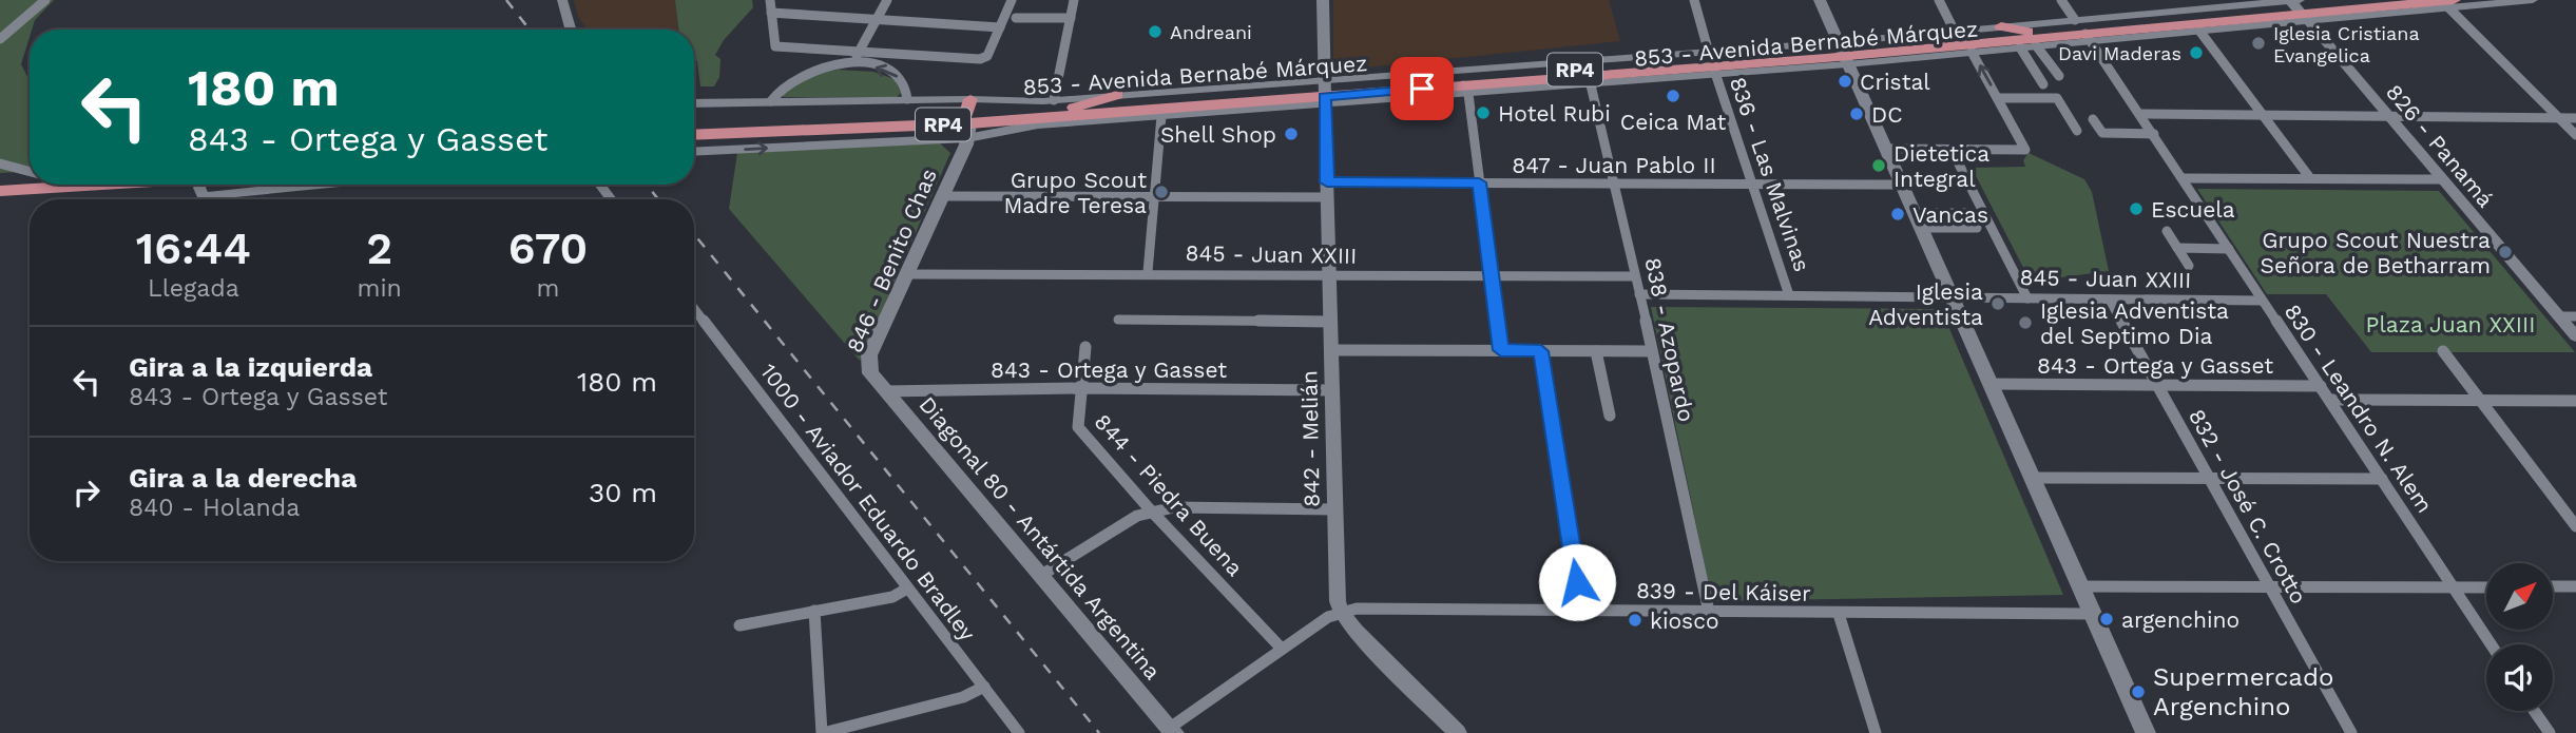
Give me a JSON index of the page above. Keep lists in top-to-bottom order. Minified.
{"streets":{"main road":["853 - Avenida Bernabé Márquez","RP4","846 - Benito Chas","Diagonal 80 - Antártida Argentina"],"street":["826 - Panamá","847 - Juan Pablo II","836 - Las Malvinas","845 - Juan XXIII","838 - Azopardo","843 - Ortega y Gasset","830 - Leandro N. Alem","842 - Melián","844 - Piedra Buena","1000 - Aviador Eduardo Bradley","832 - José C. Crotto","839 - Del Káiser"]},"crossings":[["853 - Avenida Bernabé Márquez","826 - Panamá"],["853 - Avenida Bernabé Márquez","836 - Las Malvinas"],["853 - Avenida Bernabé Márquez","846 - Benito Chas"],["853 - Avenida Bernabé Márquez","838 - Azopardo"],["853 - Avenida Bernabé Márquez","830 - Leandro N. Alem"],["853 - Avenida Bernabé Márquez","842 - Melián"],["847 - Juan Pablo II","836 - Las Malvinas"],["847 - Juan Pablo II","846 - Benito Chas"],["847 - Juan Pablo II","838 - Azopardo"],["847 - Juan Pablo II","842 - Melián"],["836 - Las Malvinas","845 - Juan XXIII"],["845 - Juan XXIII","846 - Benito Chas"],["845 - Juan XXIII","838 - Azopardo"],["845 - Juan XXIII","830 - Leandro N. Alem"],["845 - Juan XXIII","842 - Melián"],["845 - Juan XXIII","832 - José C. Crotto"],["846 - Benito Chas","Diagonal 80 - Antártida Argentina"],["838 - Azopardo","839 - Del Káiser"],["843 - Ortega y Gasset","830 - Leandro N. Alem"],["843 - Ortega y Gasset","842 - Melián"],["843 - Ortega y Gasset","844 - Piedra Buena"],["843 - Ortega y Gasset","832 - José C. Crotto"],["843 - Ortega y Gasset","Diagonal 80 - Antártida Argentina"],["842 - Melián","839 - Del Káiser"],["844 - Piedra Buena","839 - Del Káiser"],["Diagonal 80 - Antártida Argentina","839 - Del Káiser"]],"parks":["Plaza Juan XXIII"],"places":["Andreani","Iglesia Cristiana Evangelica","Davi Maderas","Cristal","Ceica Mat","Hotel Rubi","DC","Shell Shop","Dietetica Integral","Grupo Scout Madre Teresa","Escuela","Vancas","Grupo Scout Nuestra Señora de Betharram","Iglesia Adventista","Iglesia Adventista del Septimo Dia","argenchino","kiosco","Supermercado Argenchino"],"north":"top right","page":{"turn":["180 m","843 - Ortega y Gasset"],"eta":["16:44","Llegada","2","min","670","m"],"list":[{"name":"Gira a la izquierda","note":"843 - Ortega y Gasset","value":"180 m"},{"name":"Gira a la derecha","note":"840 - Holanda","value":"30 m"}]}}
